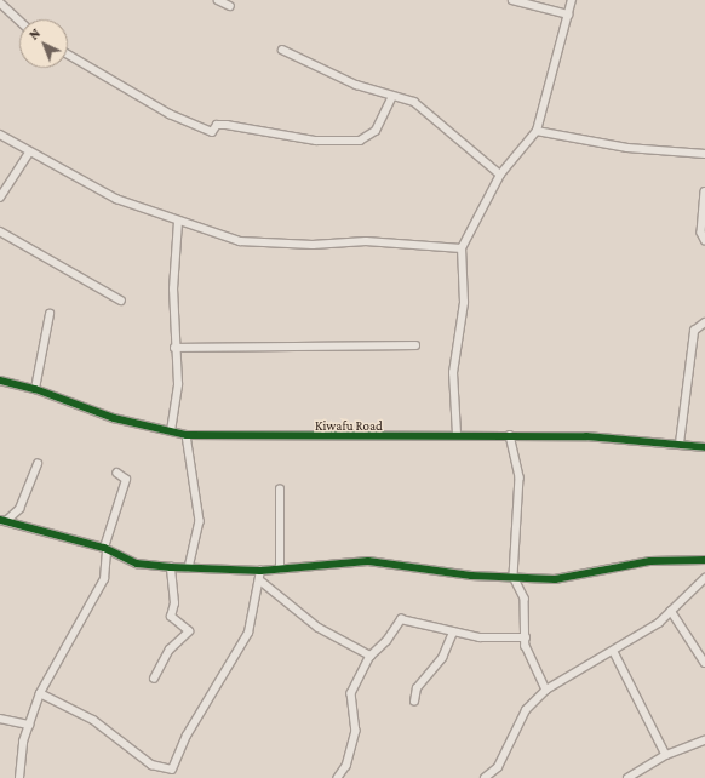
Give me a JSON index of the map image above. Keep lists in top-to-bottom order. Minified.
{"streets":{"street":["Kiwafu Road"]},"north":"top left"}
